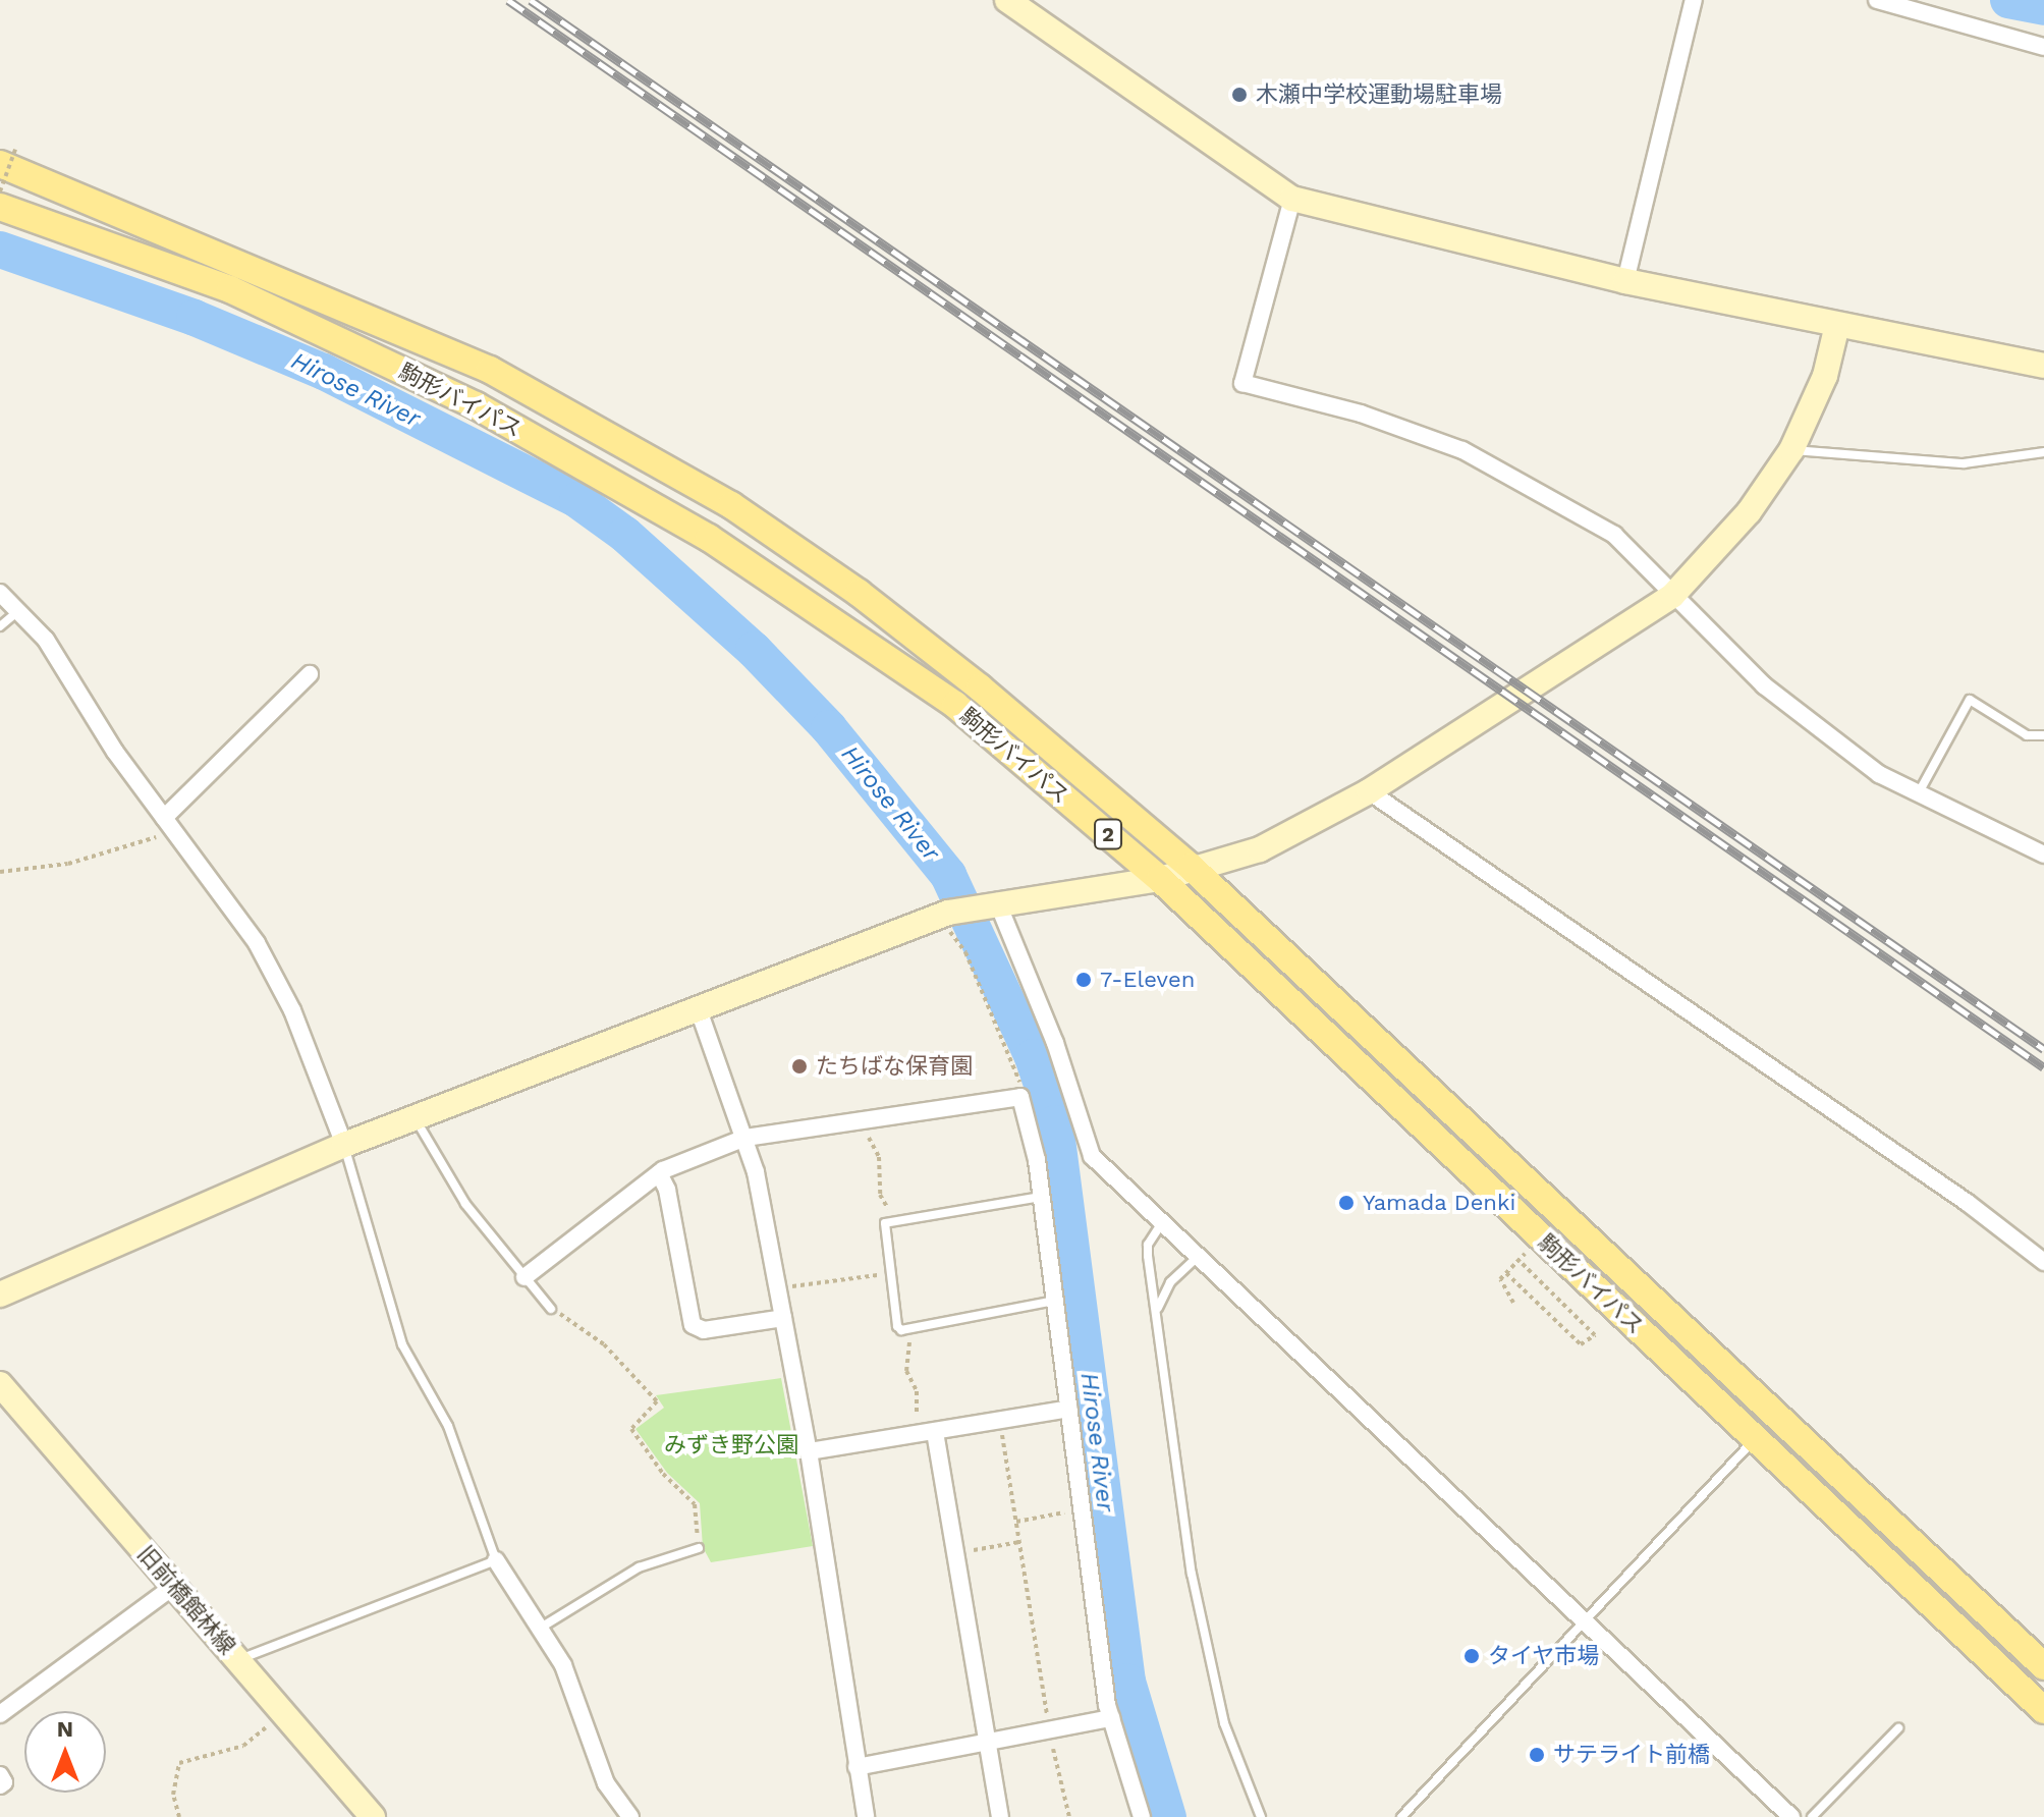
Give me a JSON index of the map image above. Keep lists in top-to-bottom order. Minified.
{"streets":{"main road":["駒形バイパス","2"],"street":["旧前橋館林線"]},"water":["Hirose River"],"parks":["みずき野公園"],"places":["木瀬中学校運動場駐車場","7-Eleven","たちばな保育園","Yamada Denki","タイヤ市場","サテライト前橋"],"north":"top"}
